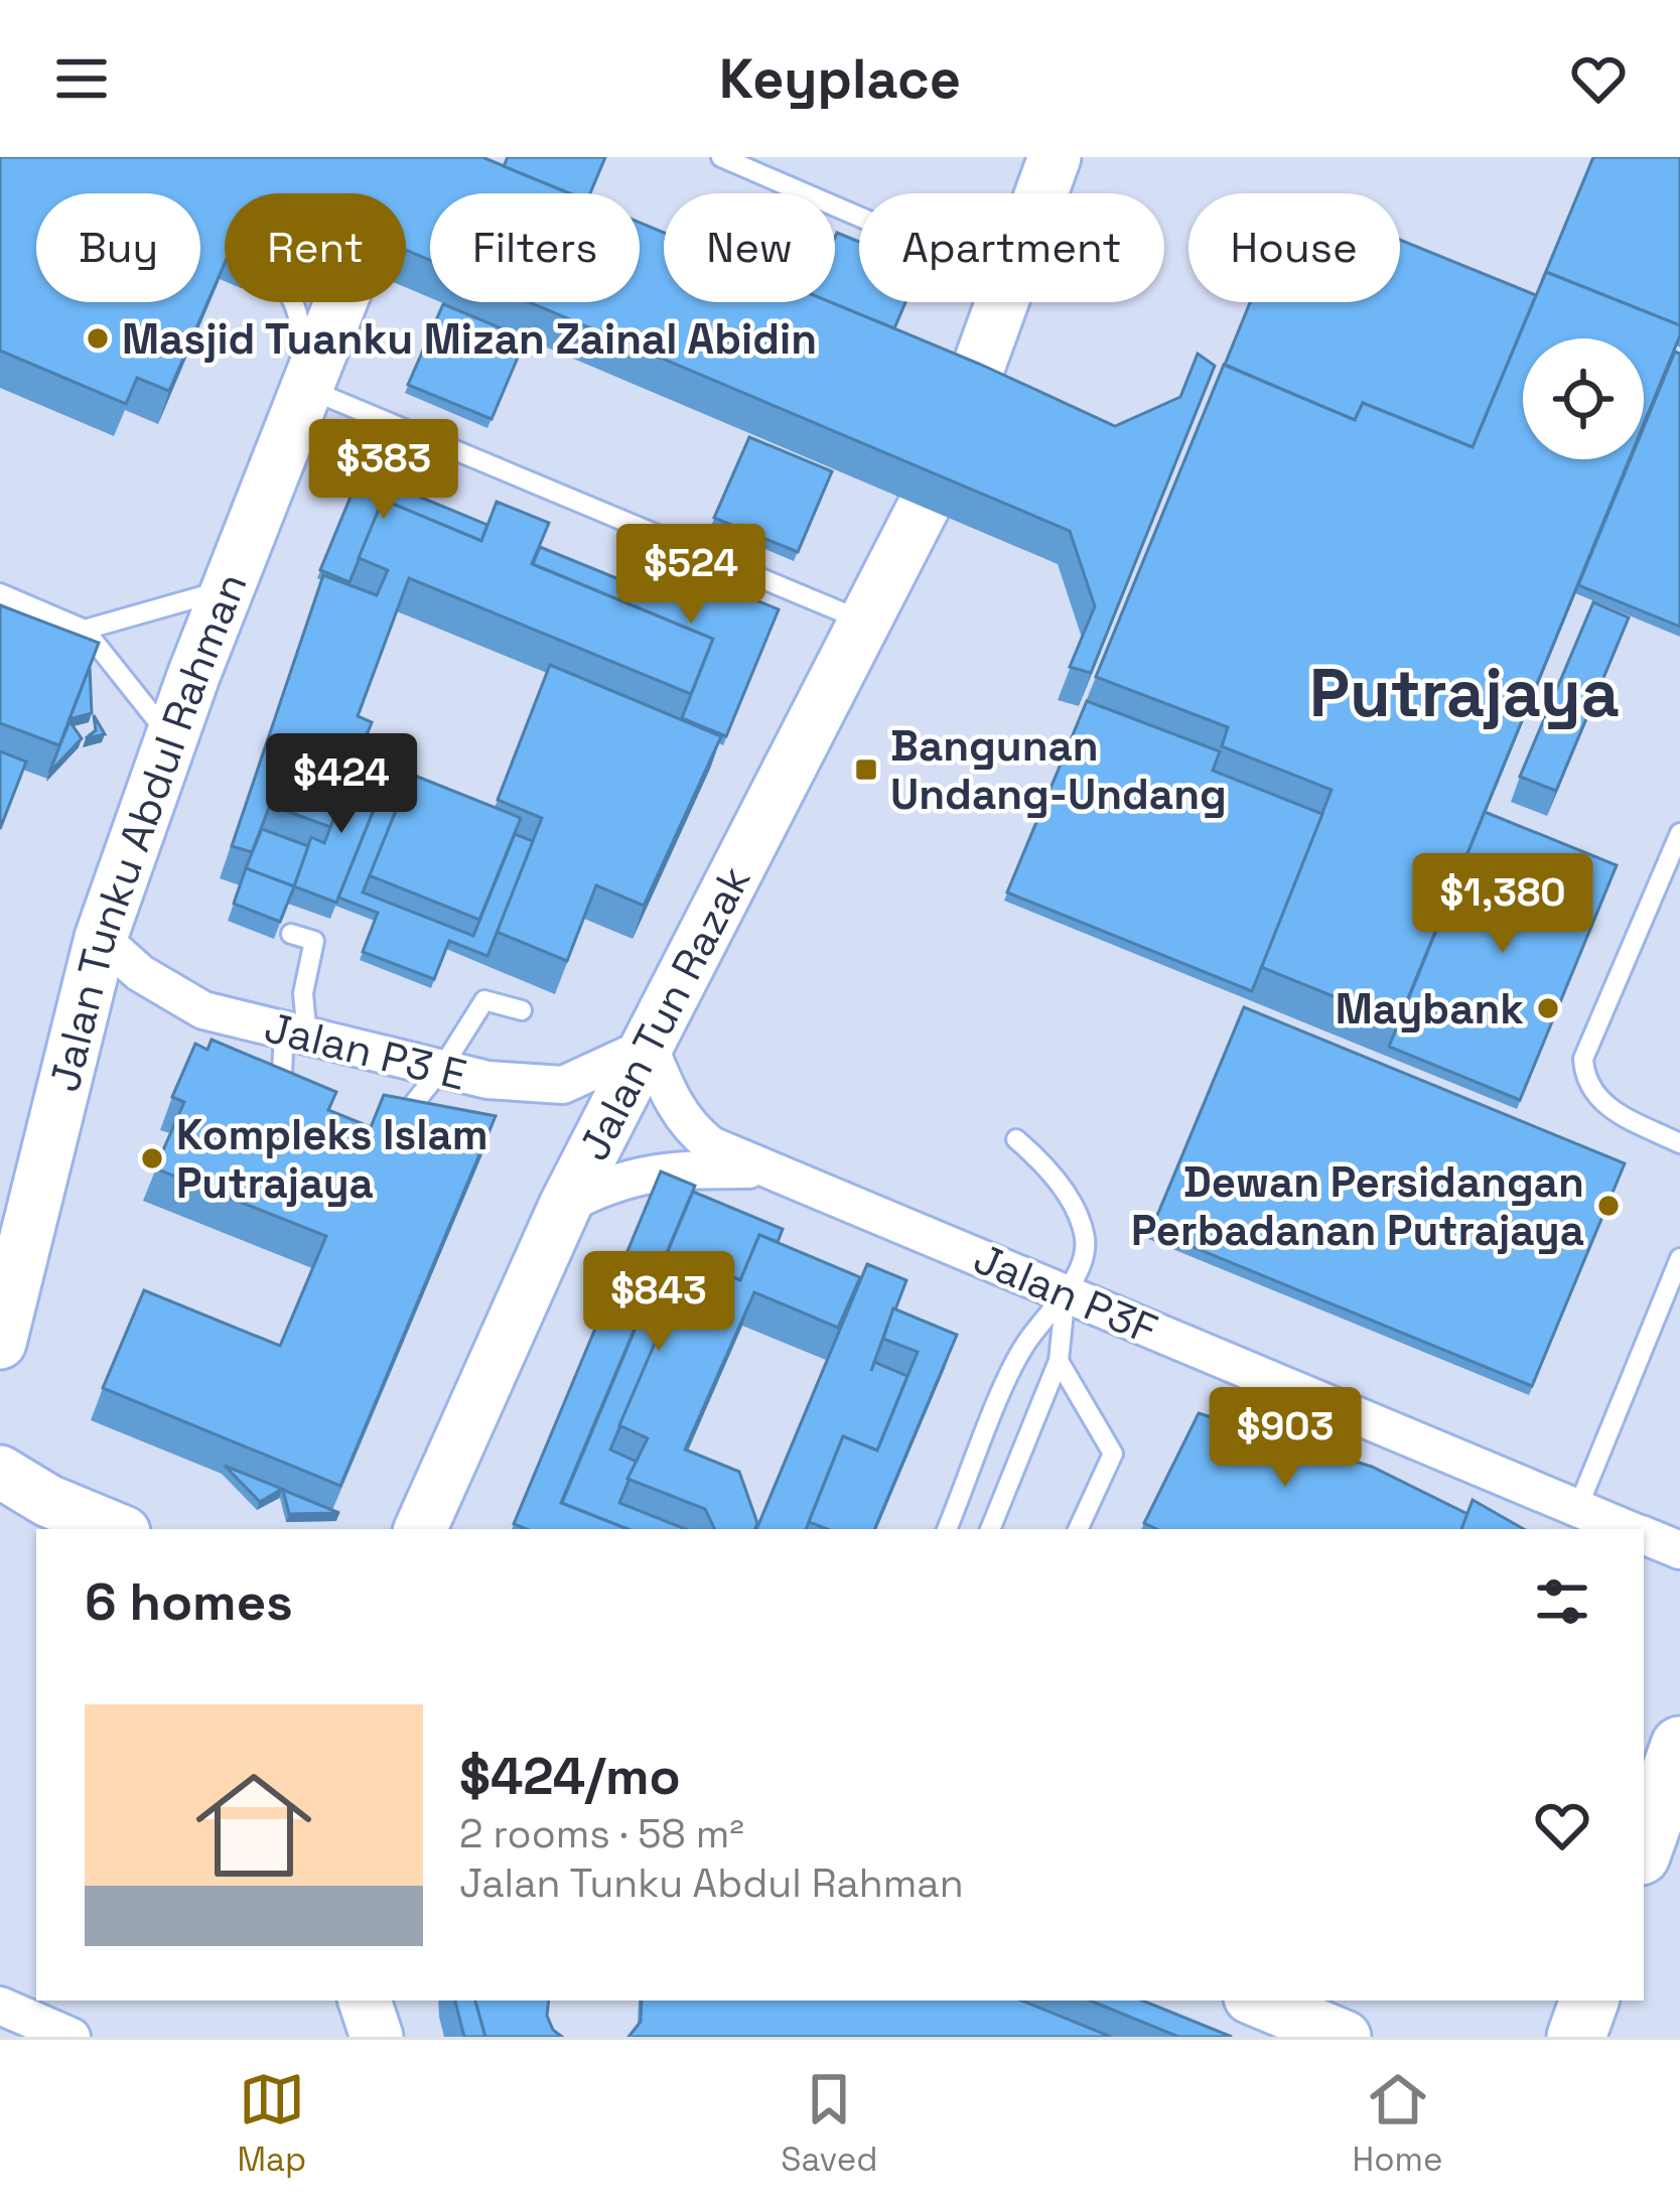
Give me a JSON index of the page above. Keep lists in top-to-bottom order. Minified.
{"streets":{"street":["Jalan Tunku Abdul Rahman","Jalan Tun Razak","Jalan P3 E","Jalan P3F"]},"crossings":[["Jalan Tunku Abdul Rahman","Jalan P3 E"],["Jalan Tun Razak","Jalan P3 E"],["Jalan Tun Razak","Jalan P3F"],["Jalan P3 E","Jalan P3F"]],"districts":["Putrajaya"],"places":{"other":["Masjid Tuanku Mizan Zainal Abidin","Maybank","Kompleks Islam Putrajaya","Dewan Persidangan Perbadanan Putrajaya"],"transit":["Bangunan Undang-Undang"]},"page":{"header":"Keyplace","chip":["Buy","Rent","Filters","New","Apartment","House"],"price":["$383","$524","$424","$1,380","$843","$903"],"heading":"6 homes","list":[{"name":"$424/mo","note":"2 rooms · 58 m² · Jalan Tunku Abdul Rahman"}],"tabs":["Map","Saved","Home"]}}
